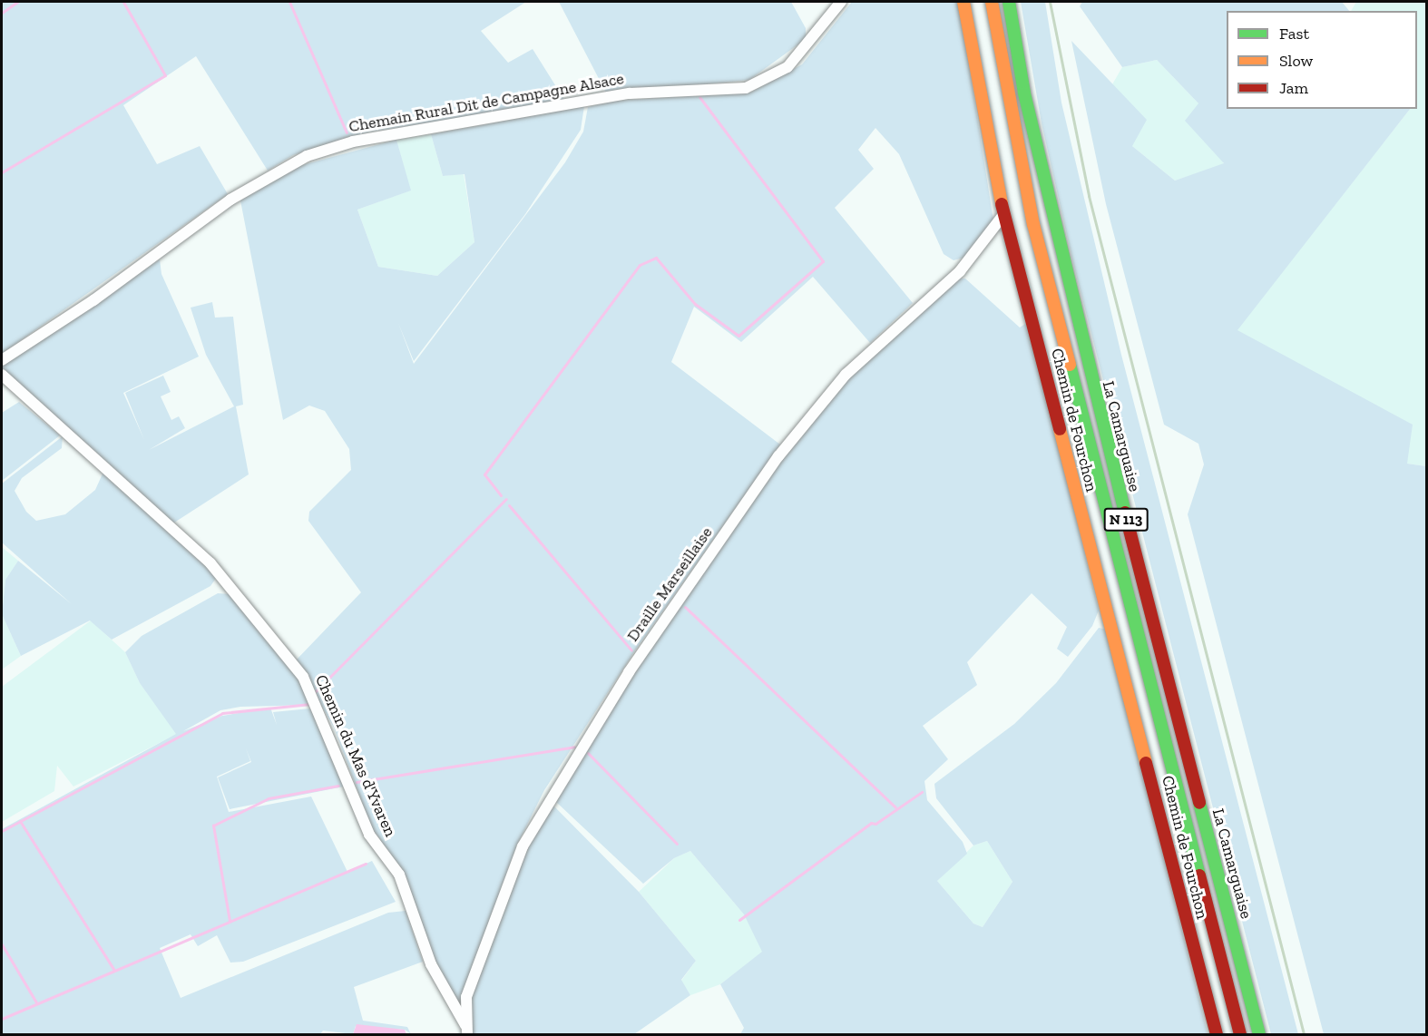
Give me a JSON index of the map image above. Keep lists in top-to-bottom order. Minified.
{"streets":{"main road":["Chemin de Fourchon","La Camarguaise","N 113"],"street":["Chemain Rural Dit de Campagne Alsace","Draille Marseillaise","Chemin du Mas d'Yvaren"]},"crossings":[["Chemin de Fourchon","Draille Marseillaise"],["Draille Marseillaise","Chemin du Mas d'Yvaren"]],"legend":["Fast","Slow","Jam"]}
